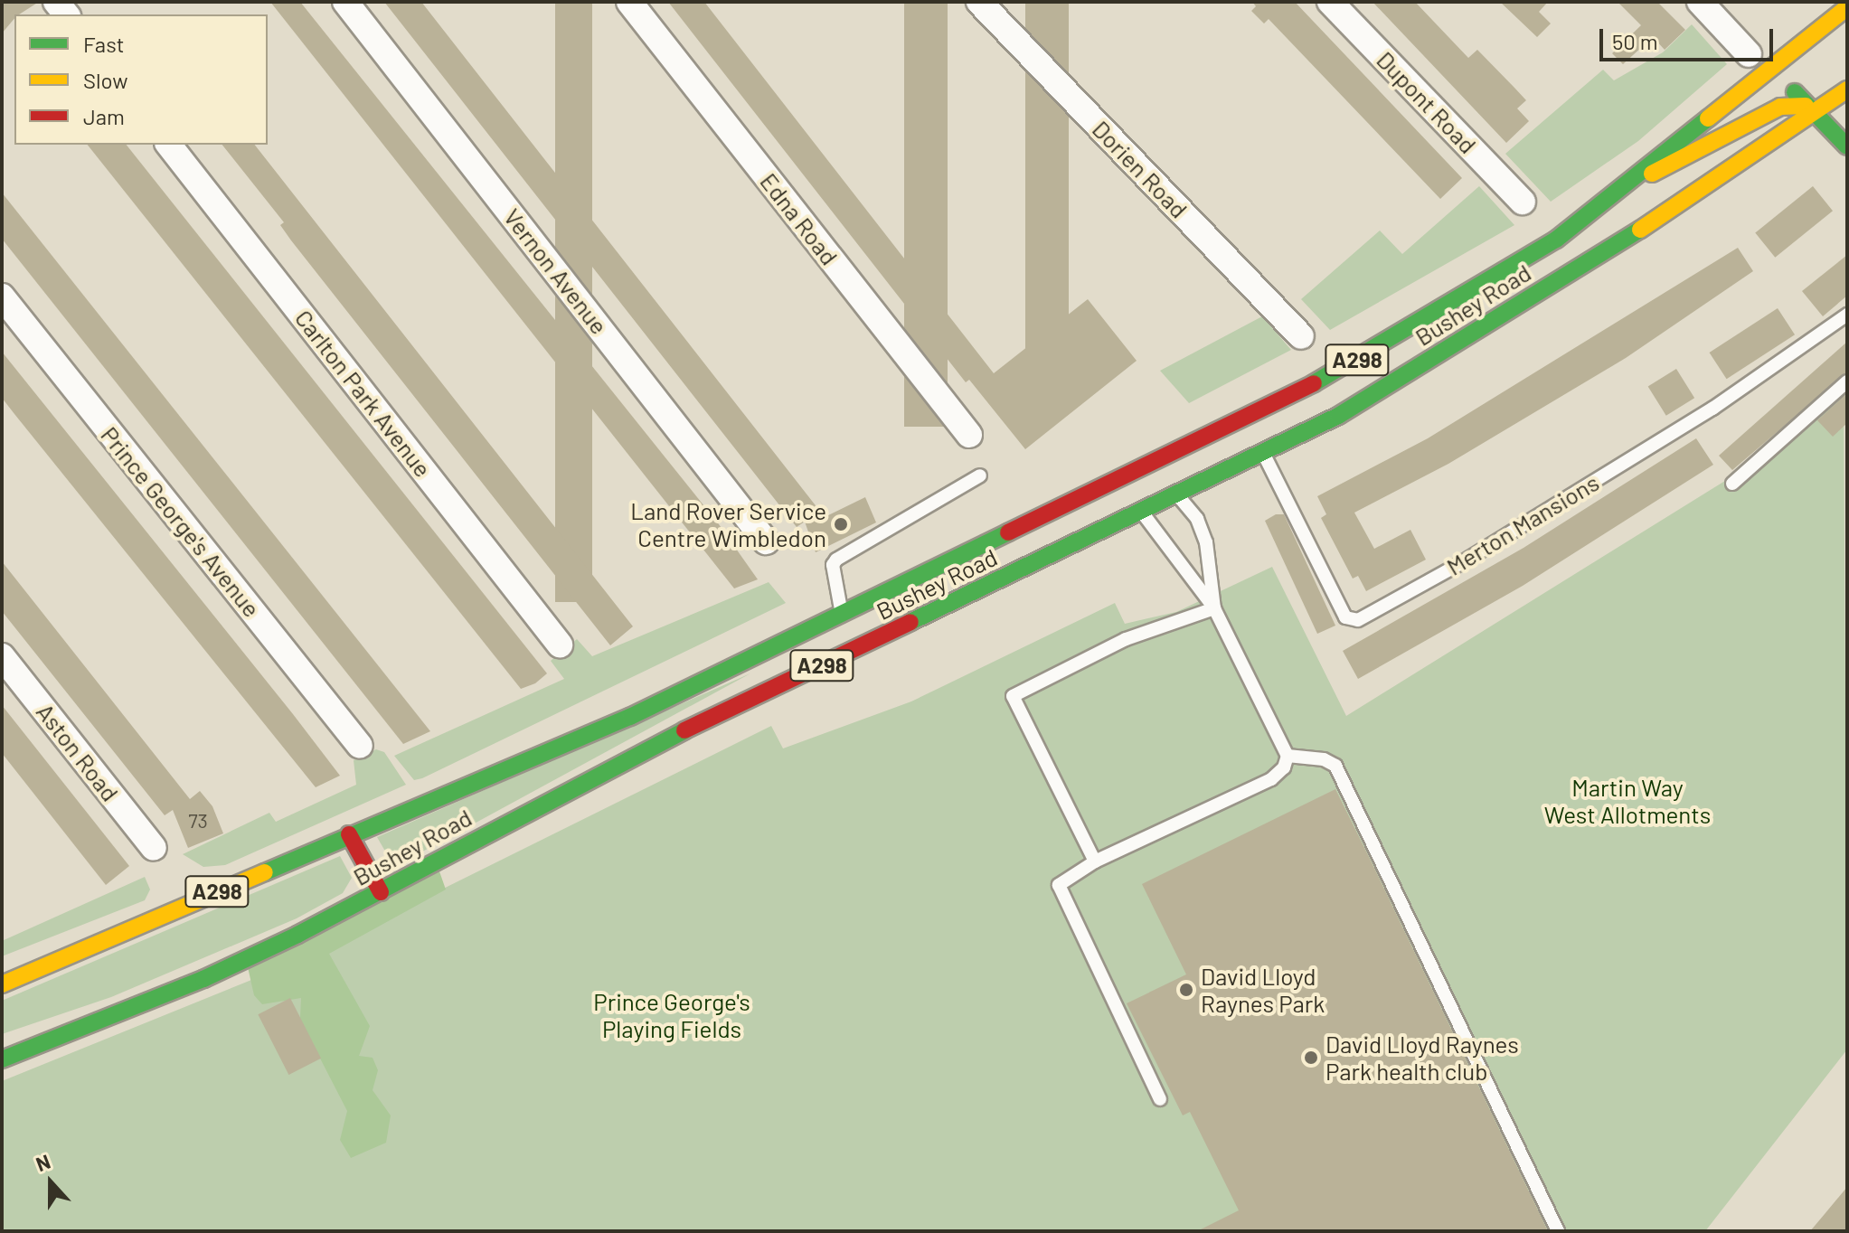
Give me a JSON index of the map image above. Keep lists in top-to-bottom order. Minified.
{"streets":{"main road":["Bushey Road","A298"],"street":["Dupont Road","Dorien Road","Edna Road","Vernon Avenue","Carlton Park Avenue","Prince George's Avenue","Aston Road"],"lane":["Merton Mansions"]},"crossings":[["Bushey Road","Merton Mansions"]],"parks":["Martin Way West Allotments","Prince George's Playing Fields"],"places":["Land Rover Service Centre Wimbledon","David Lloyd Raynes Park","David Lloyd Raynes Park health club"],"house_numbers":["73"],"legend":["Fast","Slow","Jam"],"scale_bar":"50 m","north":"top"}
